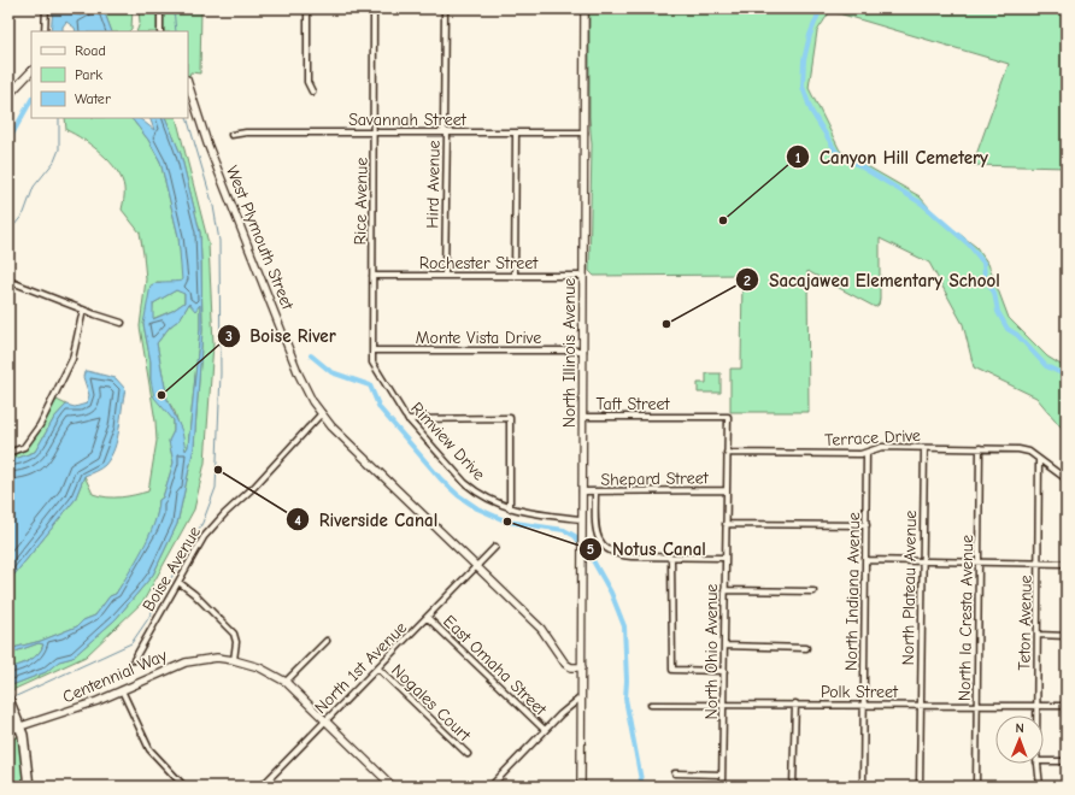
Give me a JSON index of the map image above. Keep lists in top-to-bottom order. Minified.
{"streets":{"main road":["Centennial Way"],"street":["Savannah Street","Hird Avenue","Rice Avenue","West Plymouth Street","Rochester Street","Monte Vista Drive","North Illinois Avenue","Taft Street","Terrace Drive","Rimview Drive","Shepard Street","Boise Avenue","North Plateau Avenue","North Indiana Avenue","North la Cresta Avenue","Teton Avenue","North Ohio Avenue","East Omaha Street","North 1st Avenue","Polk Street","Nogales Court"]},"crossings":[["Savannah Street","Hird Avenue"],["Savannah Street","Rice Avenue"],["Savannah Street","North Illinois Avenue"],["Hird Avenue","Rochester Street"],["Rice Avenue","Rochester Street"],["Rice Avenue","Monte Vista Drive"],["Rice Avenue","Rimview Drive"],["West Plymouth Street","North Illinois Avenue"],["West Plymouth Street","Boise Avenue"],["West Plymouth Street","North 1st Avenue"],["Rochester Street","North Illinois Avenue"],["Monte Vista Drive","North Illinois Avenue"],["North Illinois Avenue","Taft Street"],["North Illinois Avenue","Rimview Drive"],["North Illinois Avenue","Shepard Street"],["Taft Street","North Ohio Avenue"],["Terrace Drive","North Plateau Avenue"],["Terrace Drive","North Indiana Avenue"],["Terrace Drive","North la Cresta Avenue"],["Terrace Drive","Teton Avenue"],["Terrace Drive","North Ohio Avenue"],["Shepard Street","North Ohio Avenue"],["North Plateau Avenue","Polk Street"],["North Indiana Avenue","Polk Street"],["North la Cresta Avenue","Polk Street"],["Teton Avenue","Polk Street"],["North Ohio Avenue","Polk Street"],["East Omaha Street","North 1st Avenue"],["North 1st Avenue","Centennial Way"],["North 1st Avenue","Nogales Court"]],"places":["Canyon Hill Cemetery","Sacajawea Elementary School","Boise River","Riverside Canal","Notus Canal"],"legend":["Road","Park","Water"],"north":"top"}
